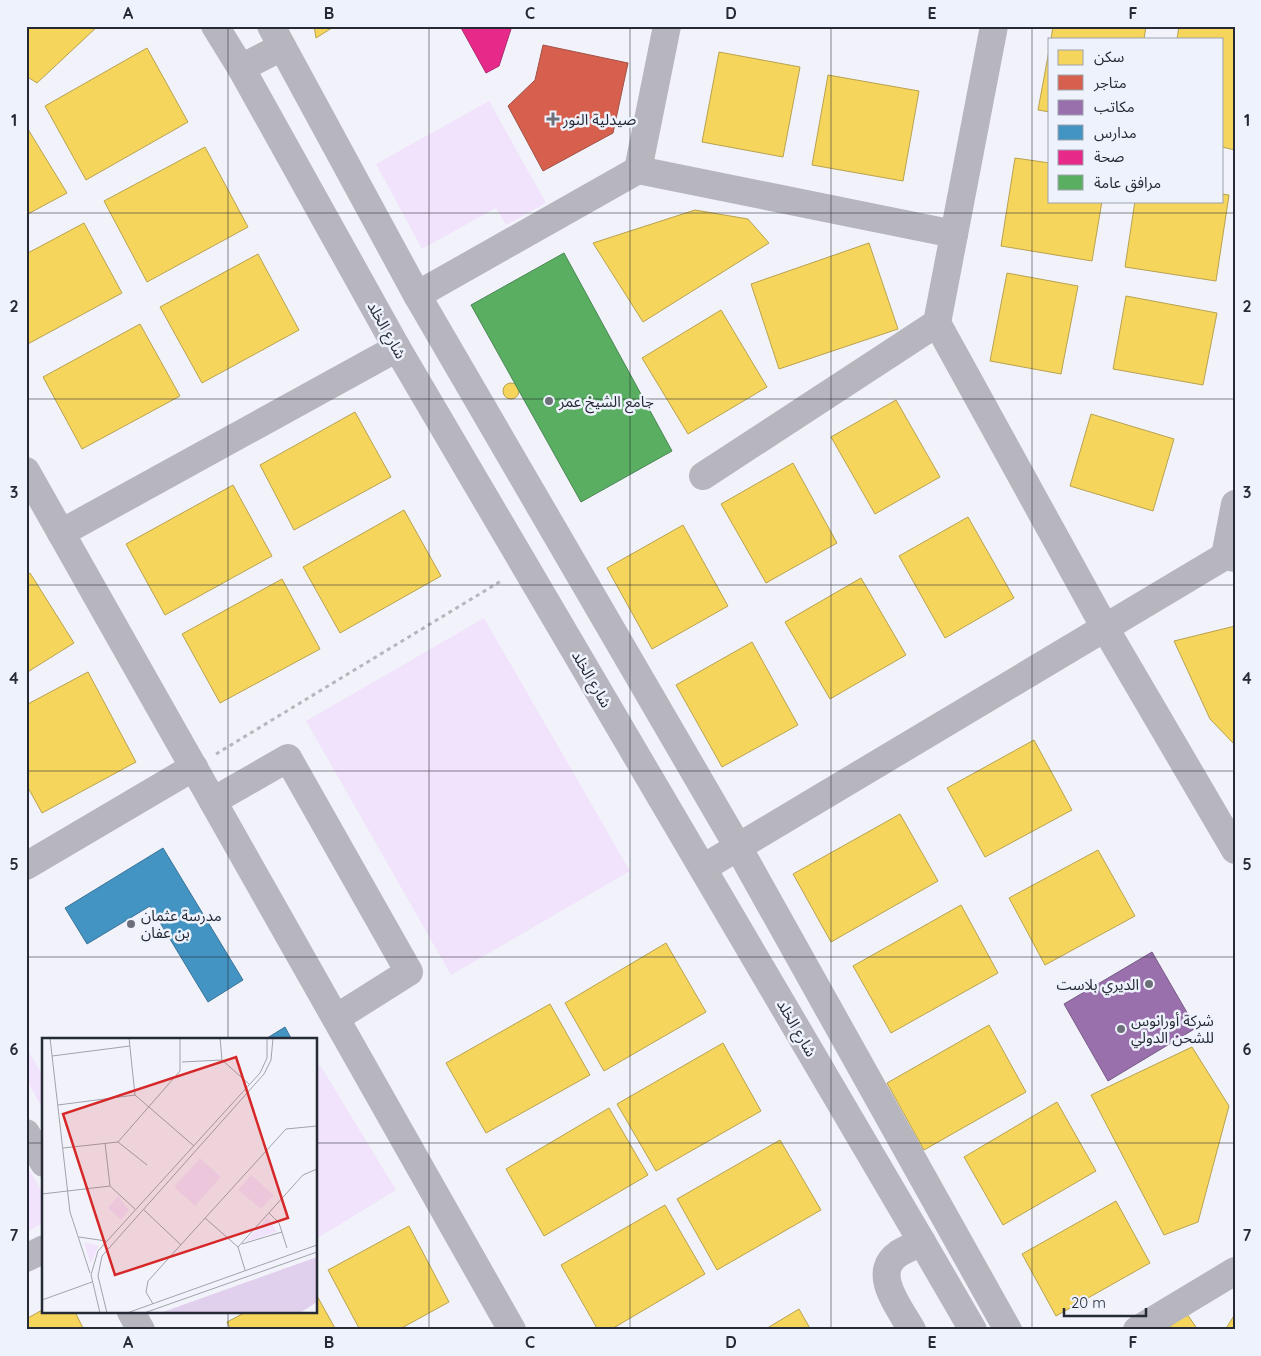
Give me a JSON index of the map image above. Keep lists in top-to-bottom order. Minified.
{"streets":{"street":["شارع الخلد"]},"places":{"health":["صيدلية النور"],"other":["جامع الشيخ عمر","مدرسة عثمان بن عفان","الديري بلاست","شركة أورانوس للشحن الدولي"]},"legend":["سكن","متاجر","مكاتب","مدارس","صحة","مرافق عامة"],"scale_bar":"20 m","grid":{"columns":["A","B","C","D","E","F"],"rows":["1","2","3","4","5","6","7"]}}
